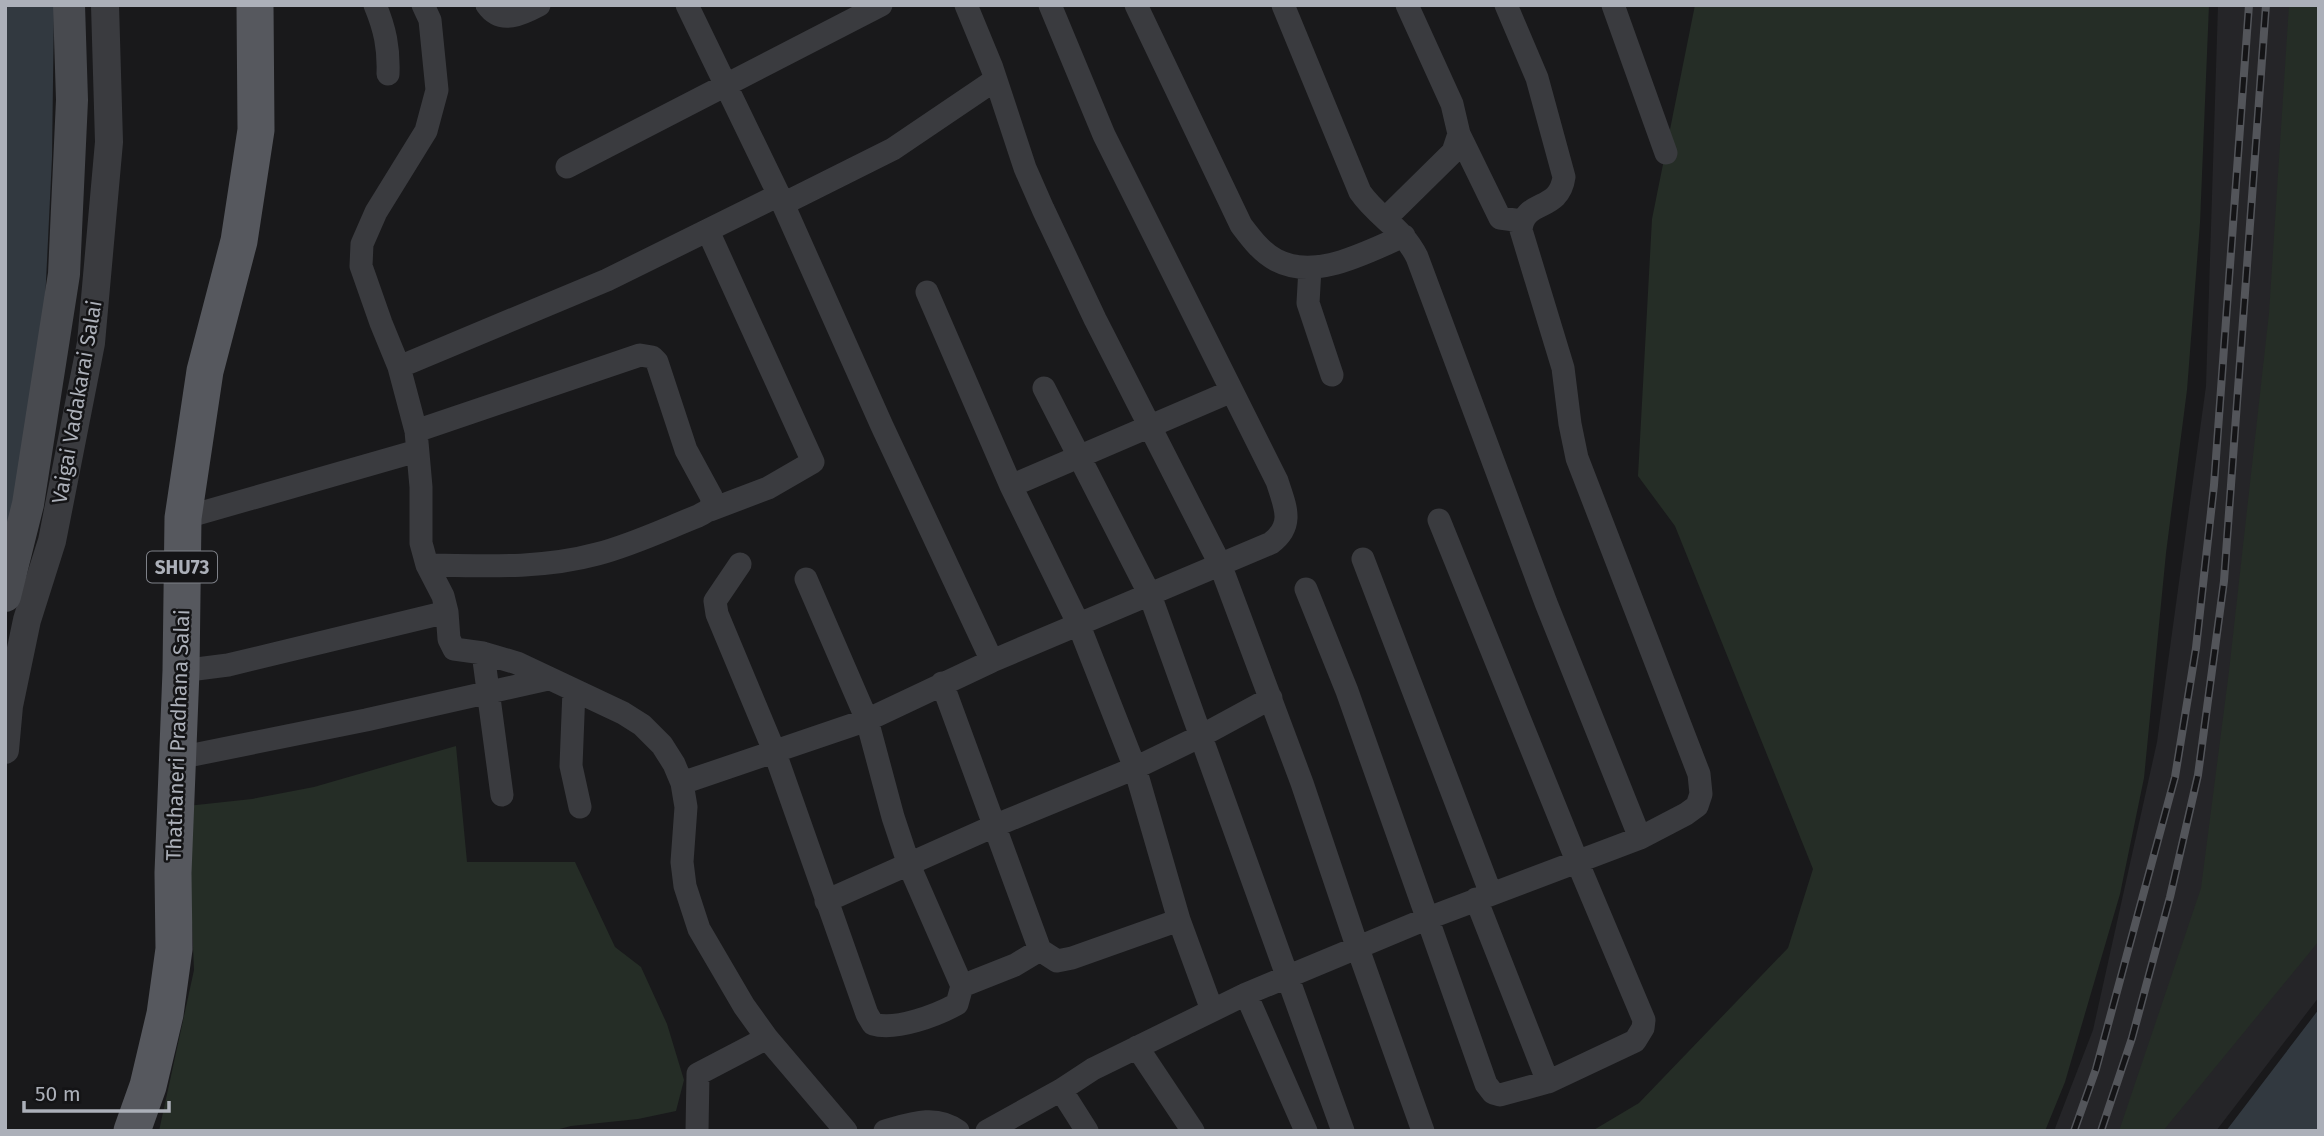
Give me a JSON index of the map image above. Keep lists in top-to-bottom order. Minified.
{"streets":{"main road":["Vaigai Vadakarai Salai","SHU73","Thathaneri Pradhana Salai"]},"scale_bar":"50 m"}
